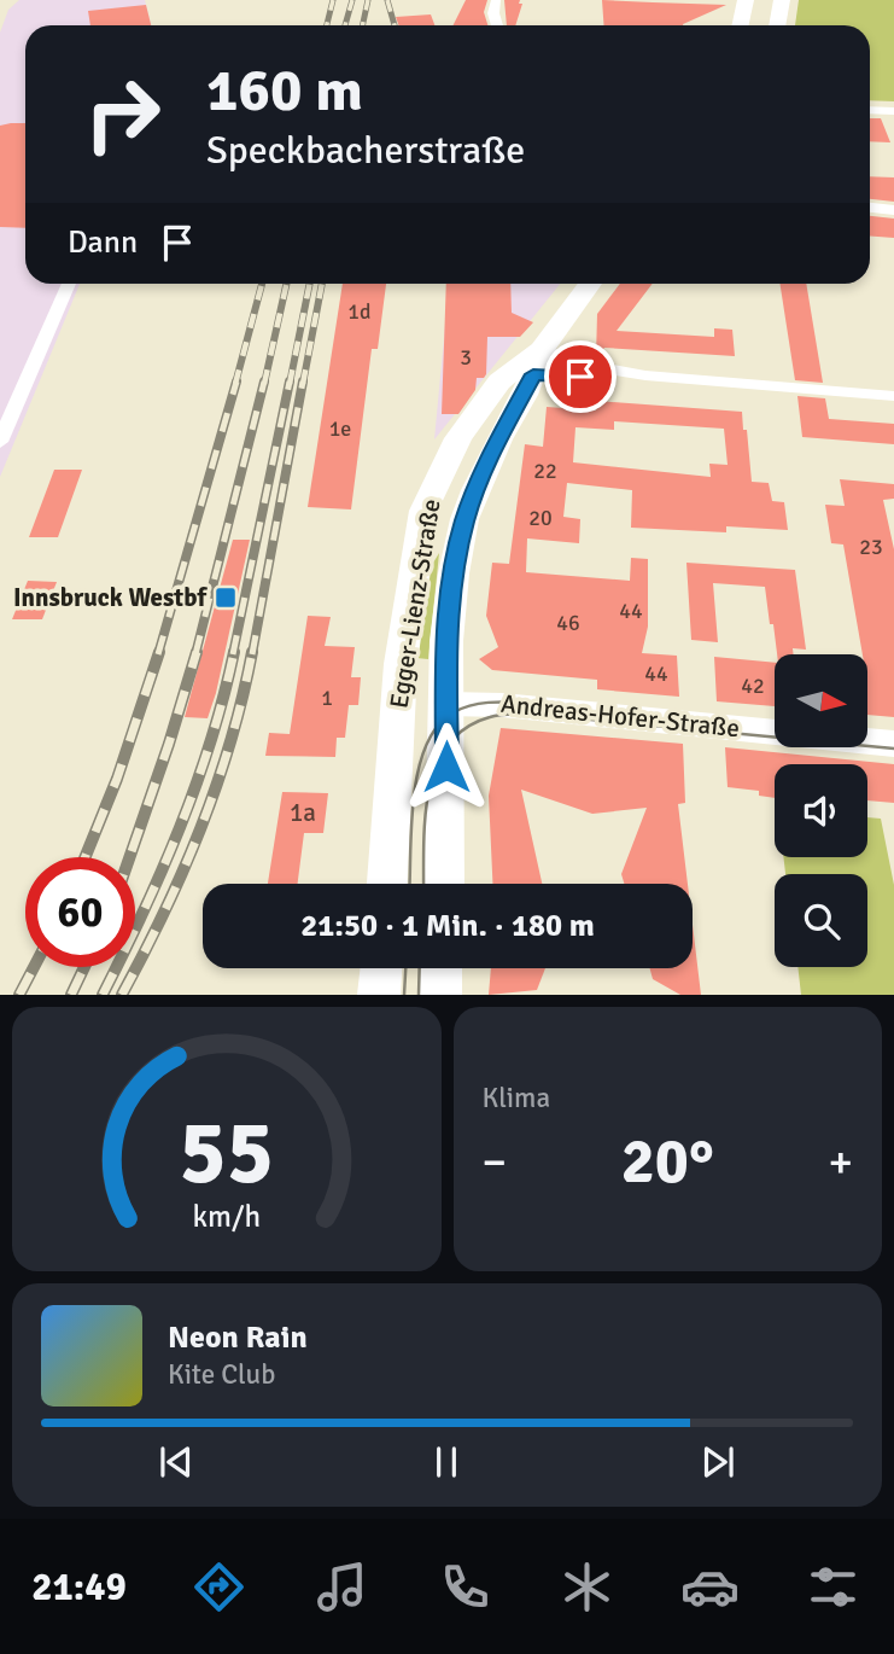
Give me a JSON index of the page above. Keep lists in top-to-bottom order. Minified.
{"streets":{"main road":["Egger-Lienz-Straße"],"street":["Andreas-Hofer-Straße"]},"crossings":[["Egger-Lienz-Straße","Andreas-Hofer-Straße"]],"places":{"transit":["Innsbruck Westbf"]},"house_numbers":["1d","3","1e","22","20","23","44","46","44","42","1","1a"],"north":"right","page":{"turn":["160 m","Speckbacherstraße"],"then":"Dann","limit":"60","trip":"21:50 · 1 Min. · 180 m","tile":"Klima","heat":["−","20°","+"],"song":["Neon Rain","Kite Club"],"tabs":"21:49","gauge":["55","km/h"]}}
